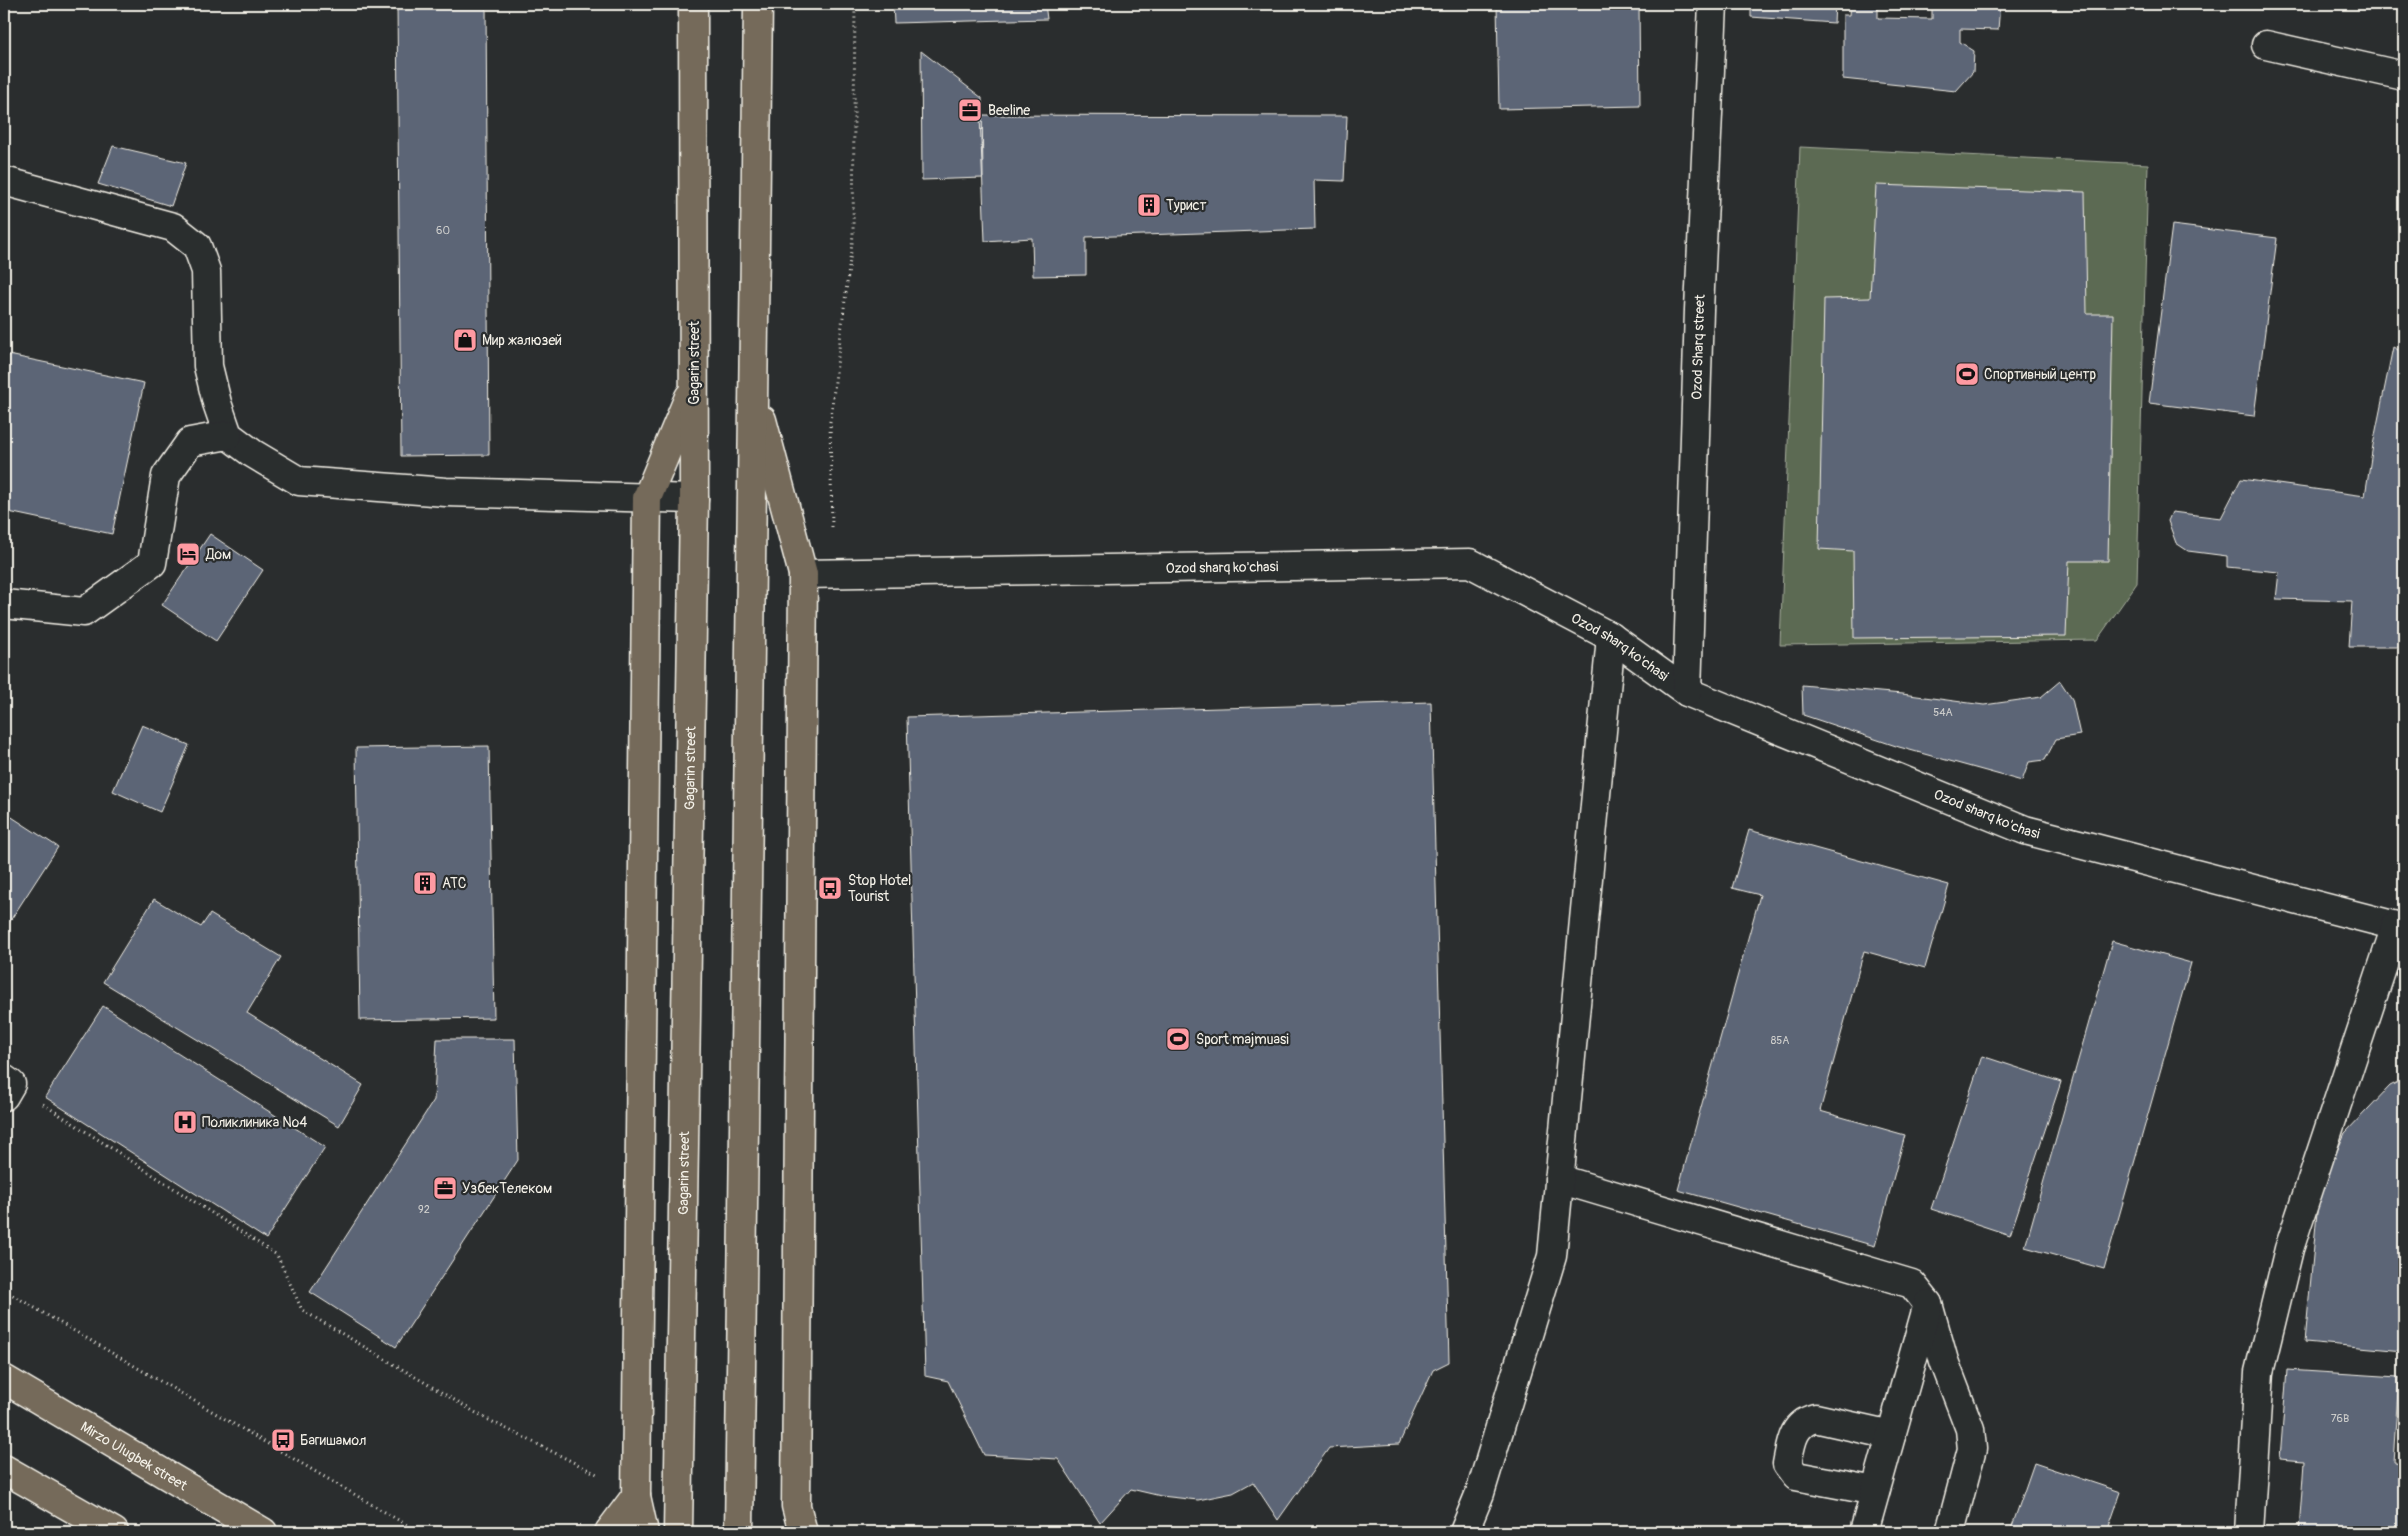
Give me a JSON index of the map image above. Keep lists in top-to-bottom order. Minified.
{"streets":{"main road":["Gagarin street","Mirzo Ulugbek street"],"street":["Ozod Sharq street","Ozod sharq ko'chasi"]},"crossings":[["Ozod Sharq street","Ozod sharq ko'chasi"]],"places":{"office":["Beeline","УзбекТелеком"],"building":["Турист","ATC"],"shop":["Мир жалюзей"],"sports":["Спортивный центр","Sport majmuasi"],"hotel":["Дом"],"bus stop":["Stop Hotel Tourist","Багишамол"],"hospital":["Поликлиника №4"]},"house_numbers":["60","54А","85A","92","76В"]}
